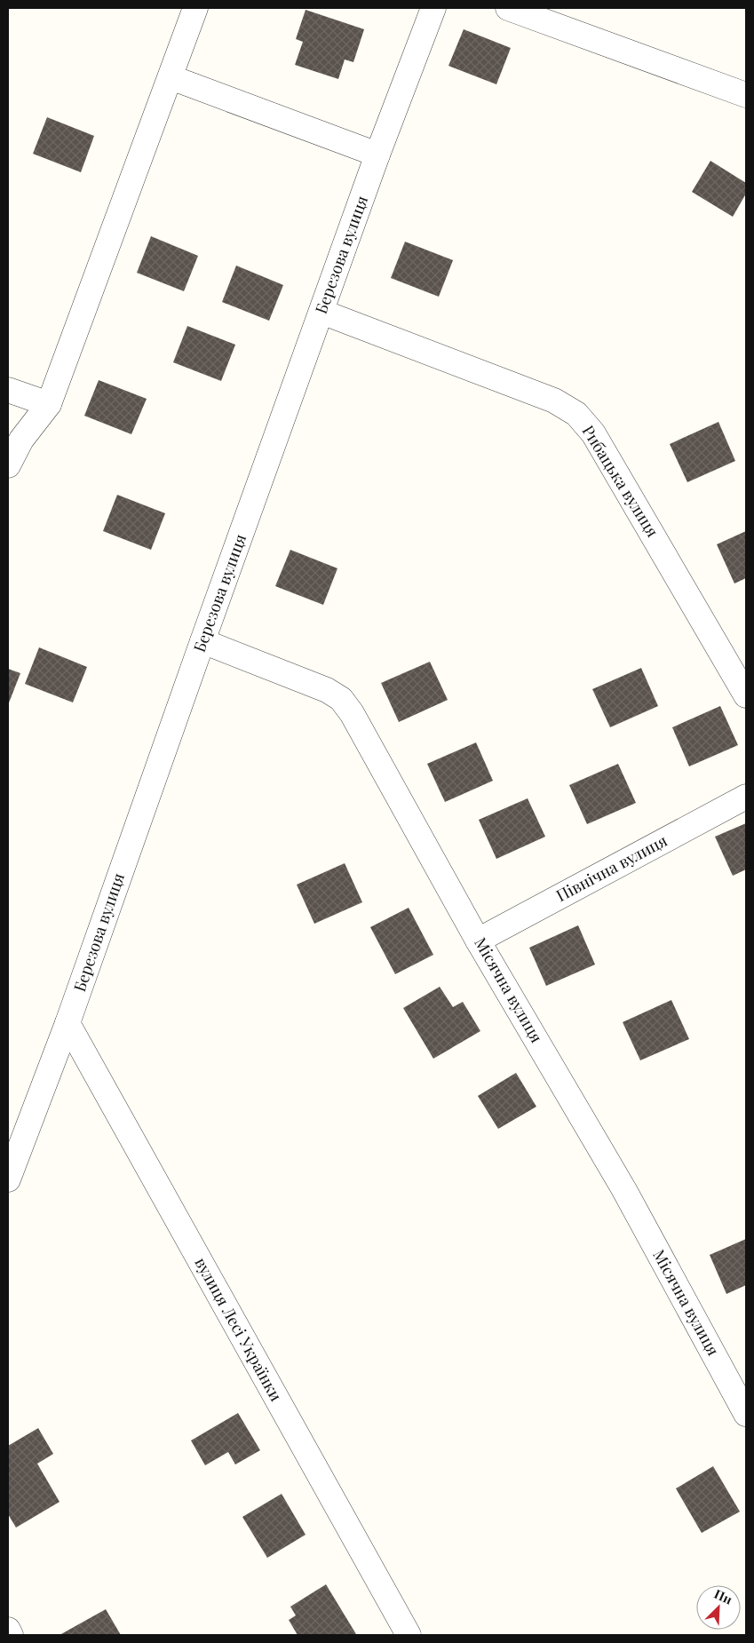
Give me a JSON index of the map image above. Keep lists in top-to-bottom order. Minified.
{"streets":{"street":["Березова вулиця","Рибацька вулиця","Північна вулиця","Місячна вулиця","вулиця Лесі Українки"]},"crossings":[["Березова вулиця","Рибацька вулиця"],["Березова вулиця","Місячна вулиця"],["Березова вулиця","вулиця Лесі Українки"],["Північна вулиця","Місячна вулиця"]],"north":"top right"}
